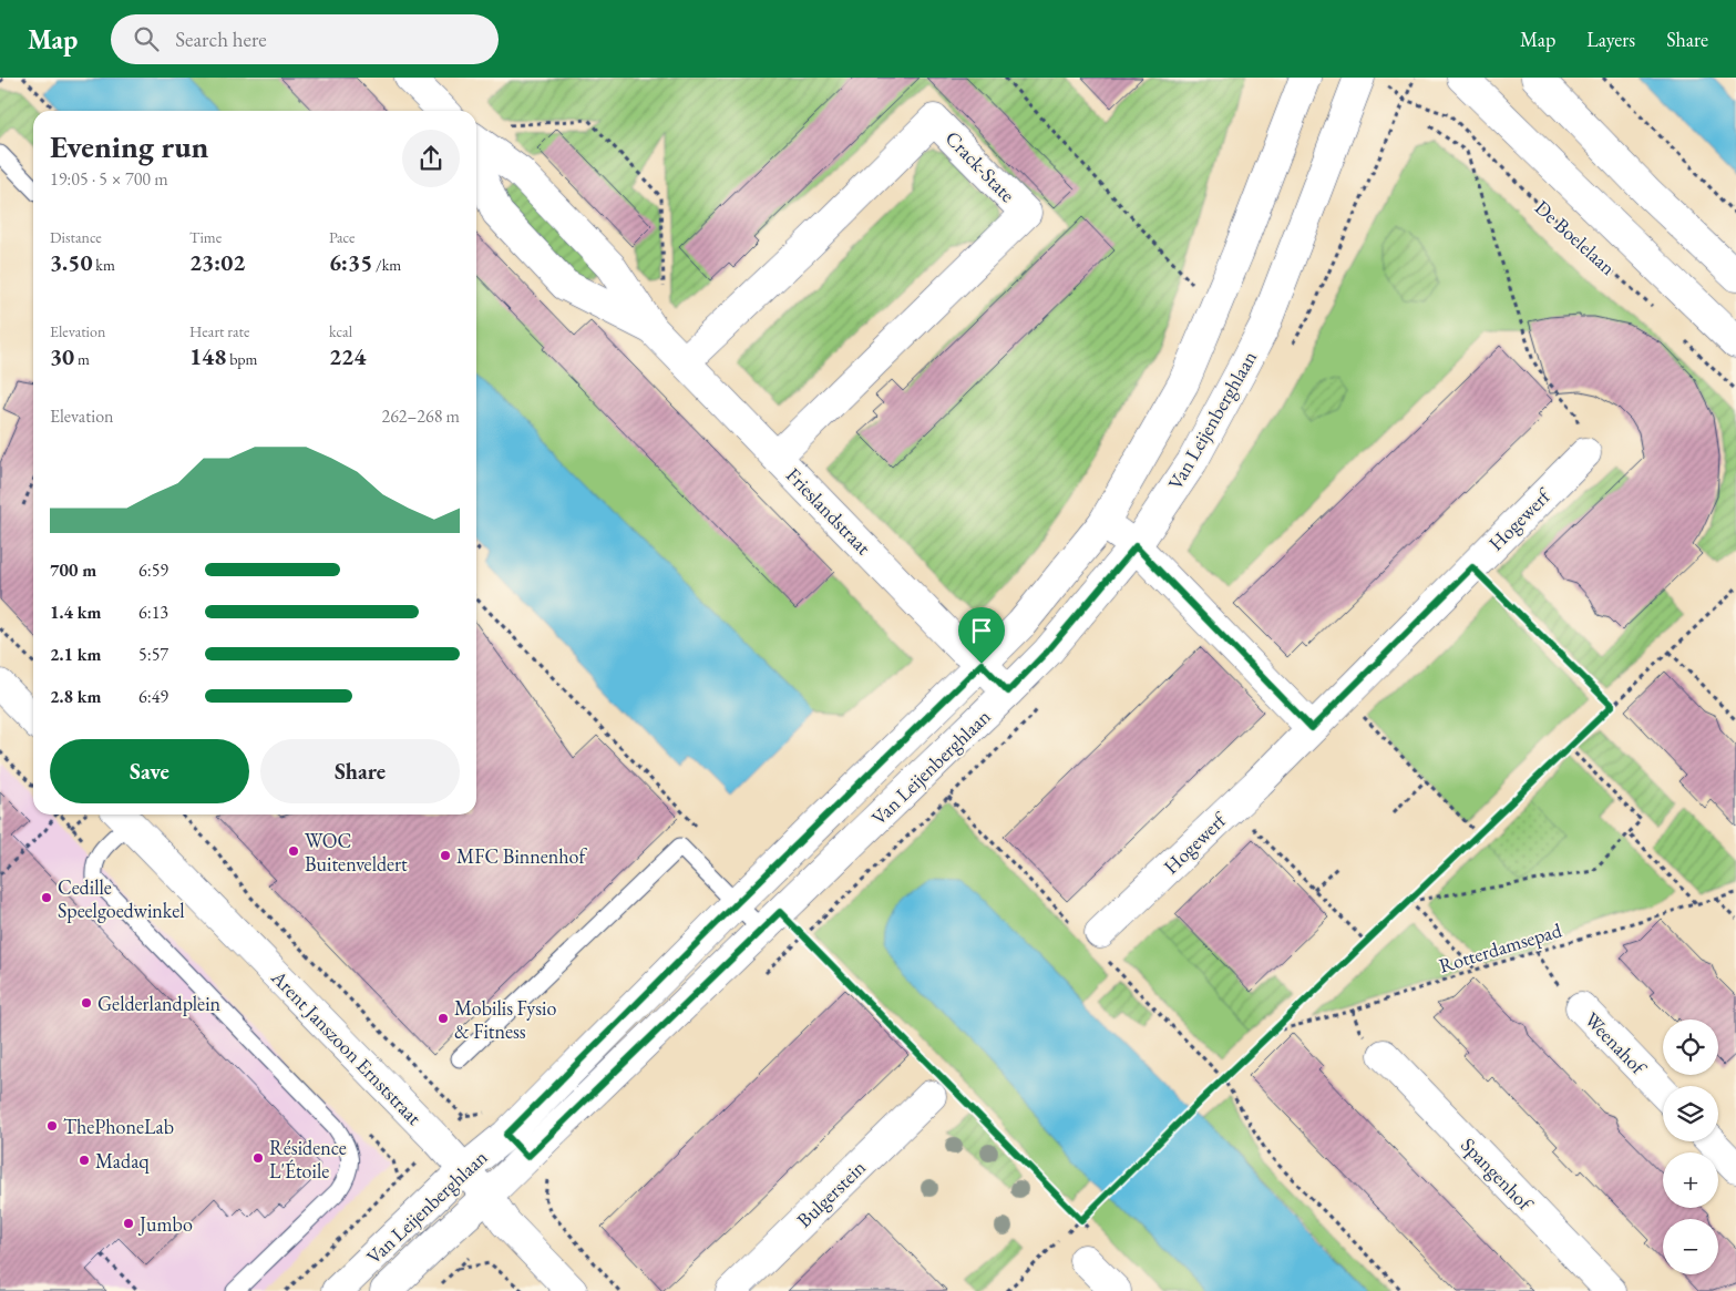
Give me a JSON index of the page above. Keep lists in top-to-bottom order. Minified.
{"streets":{"street":["Crack-State","De Boelelaan","Van Leijenberghlaan","Frieslandstraat","Hogewerf","Weenahof","Arent Janszoon Ernststraat","Spangenhof","Bulgerstein"],"path":["Rotterdamsepad"]},"crossings":[["Crack-State","Frieslandstraat"],["De Boelelaan","Van Leijenberghlaan"],["Van Leijenberghlaan","Frieslandstraat"],["Van Leijenberghlaan","Arent Janszoon Ernststraat"]],"places":["WOC Buitenveldert","MFC Binnenhof","Cedille Speelgoedwinkel","Gelderlandplein","Mobilis Fysio & Fitness","ThePhoneLab","Résidence L'Étoile","Madaq","Jumbo"],"page":{"header":"Map","search":"Search here","nav":["Map","Layers","Share"],"heading":["Evening run","19:05 · 5 × 700 m"],"stats":[["Distance","3.50 km"],["Time","23:02"],["Pace","6:35 /km"],["Elevation","30 m"],["Heart rate","148 bpm"],["kcal","224"]],"chart":["Elevation","262–268 m"],"list":[{"name":"700 m","note":"6:59"},{"name":"1.4 km","note":"6:13"},{"name":"2.1 km","note":"5:57"},{"name":"2.8 km","note":"6:49"}],"buttons":["Save","Share"],"map_buttons":["+","−"]}}
